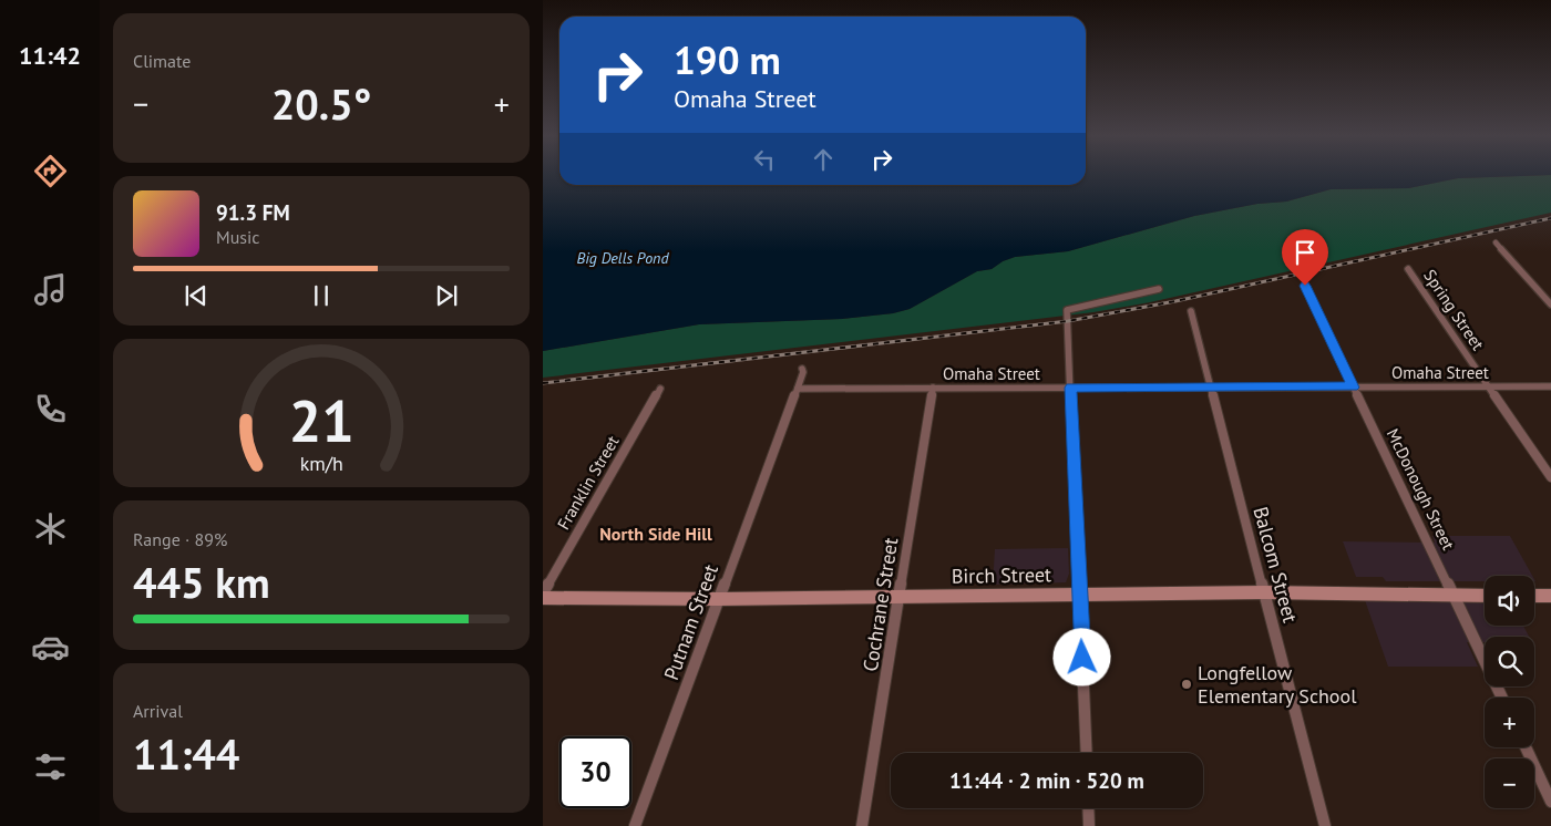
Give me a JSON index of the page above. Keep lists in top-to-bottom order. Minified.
{"streets":{"main road":["Birch Street"],"street":["Spring Street","Omaha Street","Franklin Street","McDonough Street","Balcom Street","Cochrane Street","Putnam Street"]},"crossings":[["Spring Street","Omaha Street"],["Omaha Street","McDonough Street"],["Omaha Street","Balcom Street"],["Omaha Street","Cochrane Street"],["Omaha Street","Putnam Street"],["McDonough Street","Birch Street"],["Balcom Street","Birch Street"],["Birch Street","Cochrane Street"],["Birch Street","Putnam Street"]],"districts":["North Side Hill"],"water":["Big Dells Pond"],"places":["Longfellow Elementary School"],"page":{"tabs":"11:42","tile":["Climate",["Range · 89%","445 km"],["Arrival","11:44"]],"turn":["190 m","Omaha Street"],"heat":["−","20.5°","+"],"song":["91.3 FM","Music"],"map_buttons":["+","−"],"limit":"30","trip":"11:44 · 2 min · 520 m","gauge":["21","km/h"]}}
